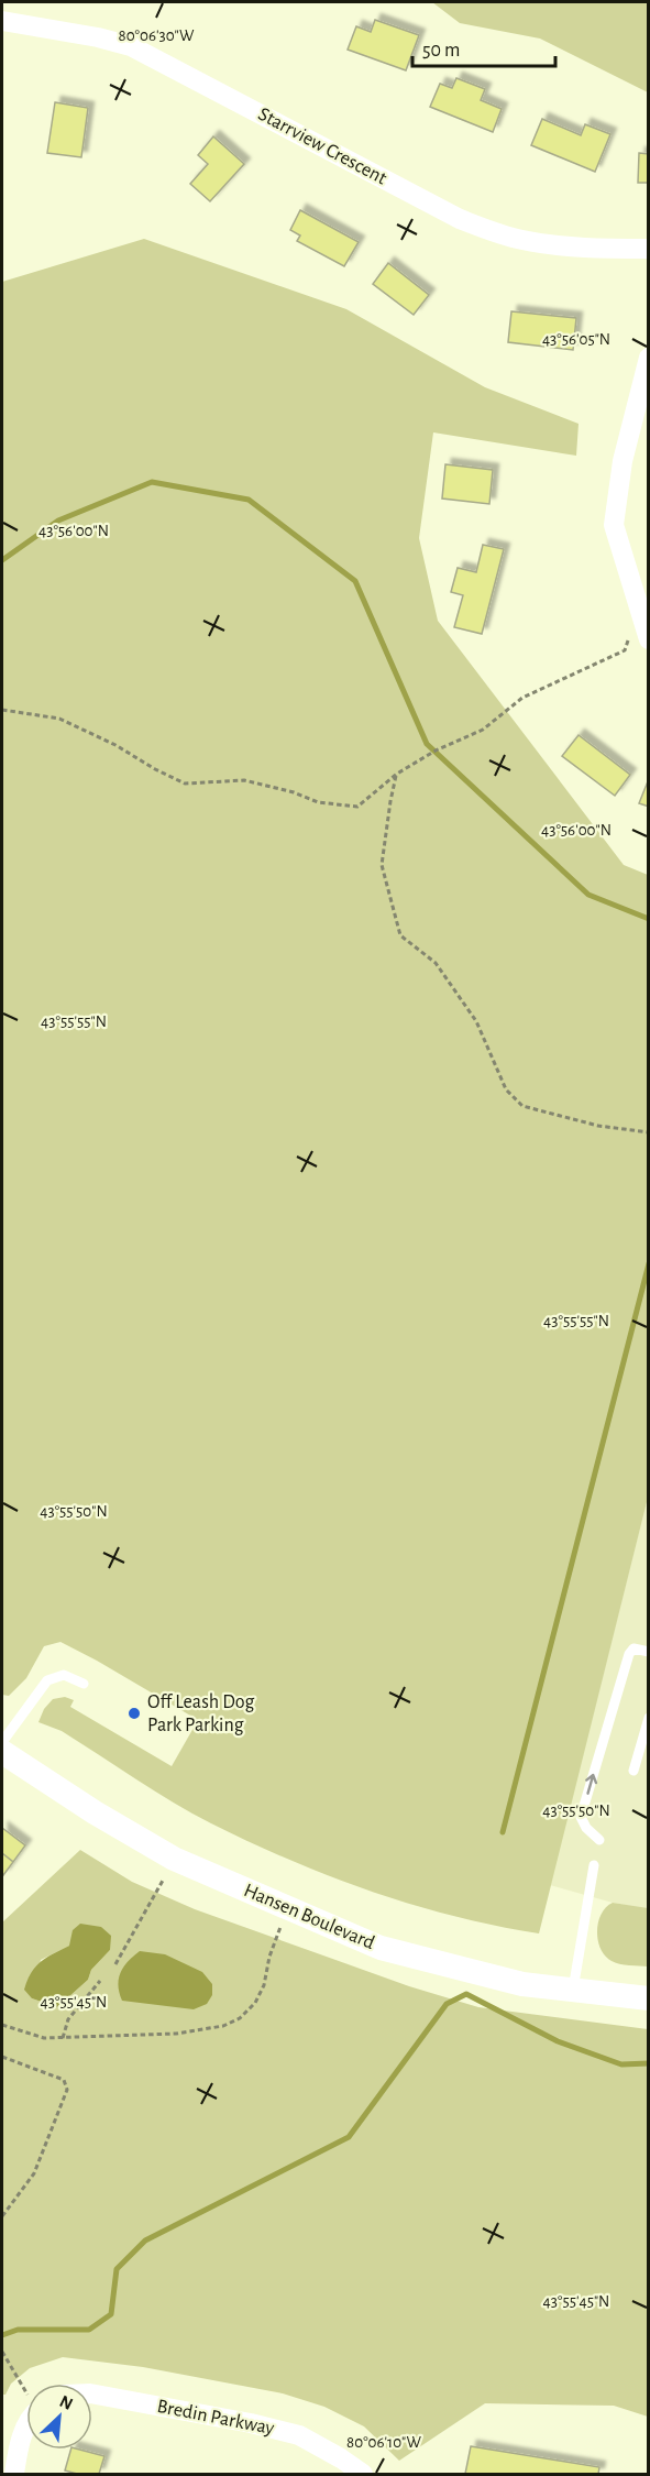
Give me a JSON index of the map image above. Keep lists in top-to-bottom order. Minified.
{"streets":{"street":["Starrview Crescent","Hansen Boulevard","Bredin Parkway"]},"places":["Off Leash Dog Park Parking"],"scale_bar":"50 m","north":"top right","coordinates":["80°06'30\"W","43°56'05\"N","43°56'00\"N","43°55'55\"N","43°55'50\"N","43°55'45\"N","80°06'10\"W"]}
